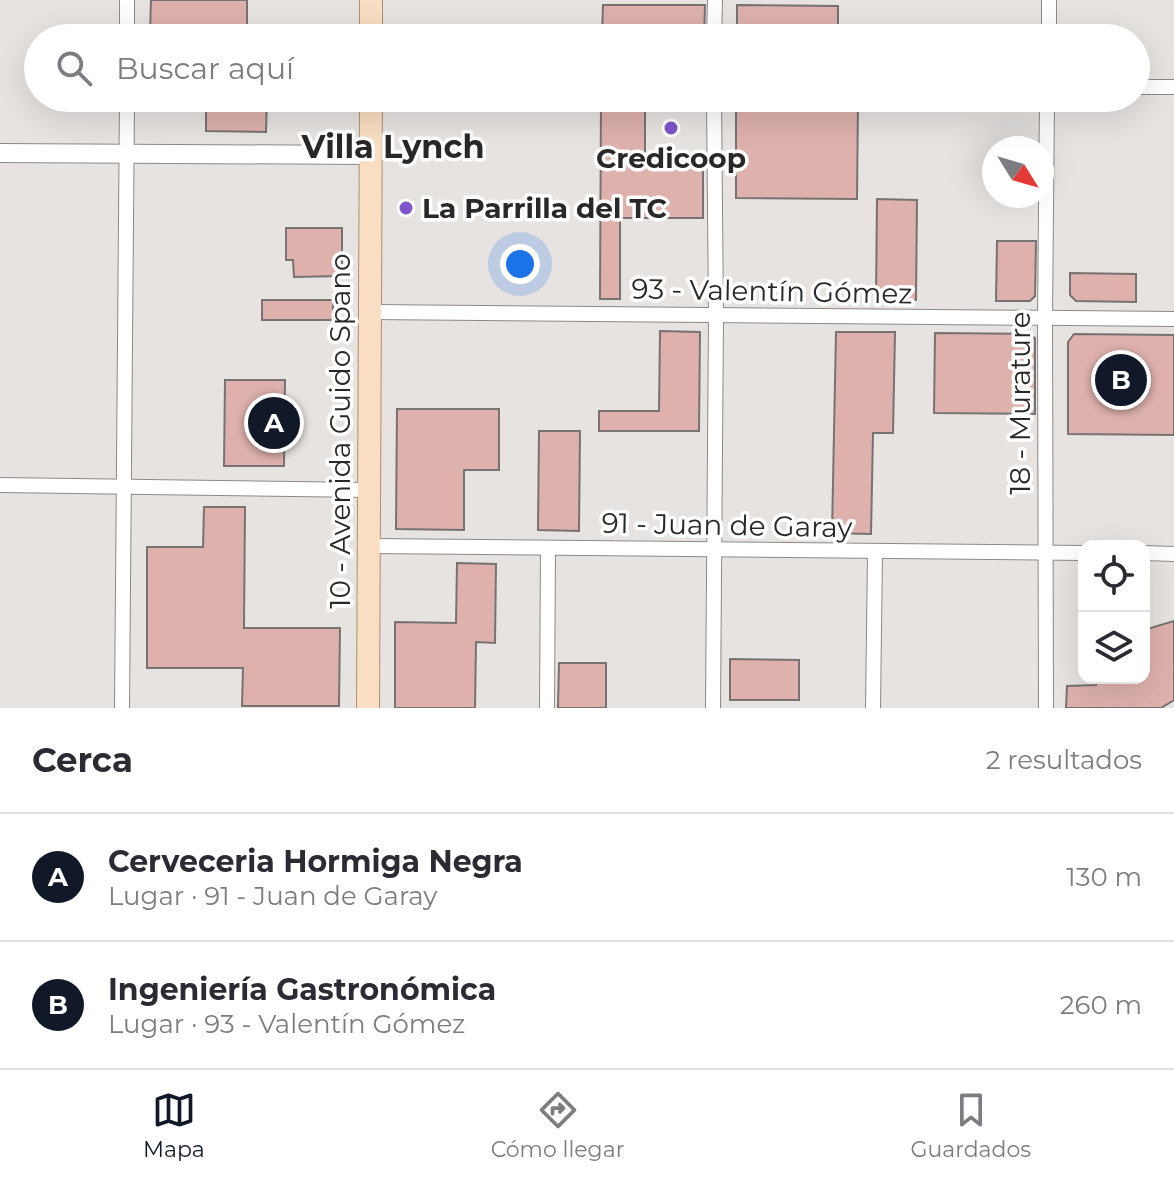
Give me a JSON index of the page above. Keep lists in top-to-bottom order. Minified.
{"streets":{"main road":["10 - Avenida Guido Spano"],"street":["93 - Valentín Gómez","18 - Murature","91 - Juan de Garay"]},"crossings":[["93 - Valentín Gómez","18 - Murature"],["93 - Valentín Gómez","10 - Avenida Guido Spano"],["18 - Murature","91 - Juan de Garay"],["10 - Avenida Guido Spano","91 - Juan de Garay"]],"districts":["Villa Lynch"],"places":["Credicoop","La Parrilla del TC"],"north":"bottom right","page":{"search":"Buscar aquí","pins":["B","A"],"heading":["Cerca","2 resultados"],"list":[{"mark":"A","name":"Cerveceria Hormiga Negra","note":"Lugar · 91 - Juan de Garay","value":"130 m"},{"mark":"B","name":"Ingeniería Gastronómica","note":"Lugar · 93 - Valentín Gómez","value":"260 m"}],"nav":["Mapa","Cómo llegar","Guardados"]}}
